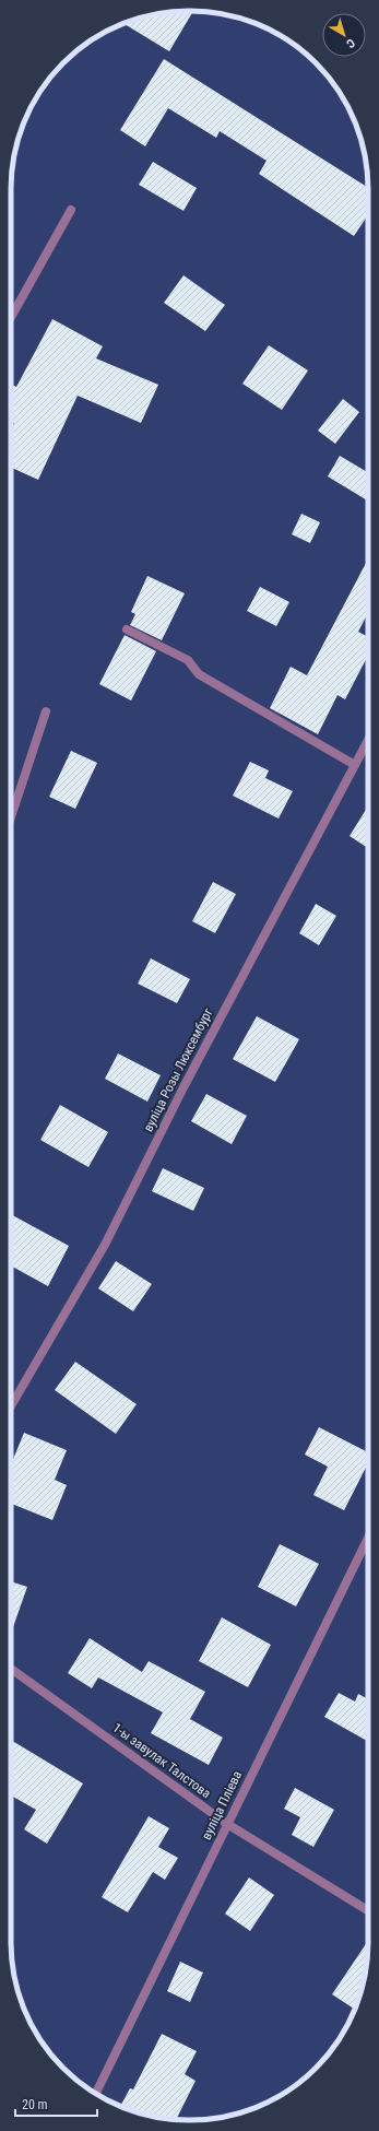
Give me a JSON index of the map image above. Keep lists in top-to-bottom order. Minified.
{"streets":{"street":["вуліца Розы Люксембург","1-ы завулак Талстова","вуліца Пліева"]},"crossings":[["1-ы завулак Талстова","вуліца Пліева"]],"scale_bar":"20 m","north":"bottom right"}
